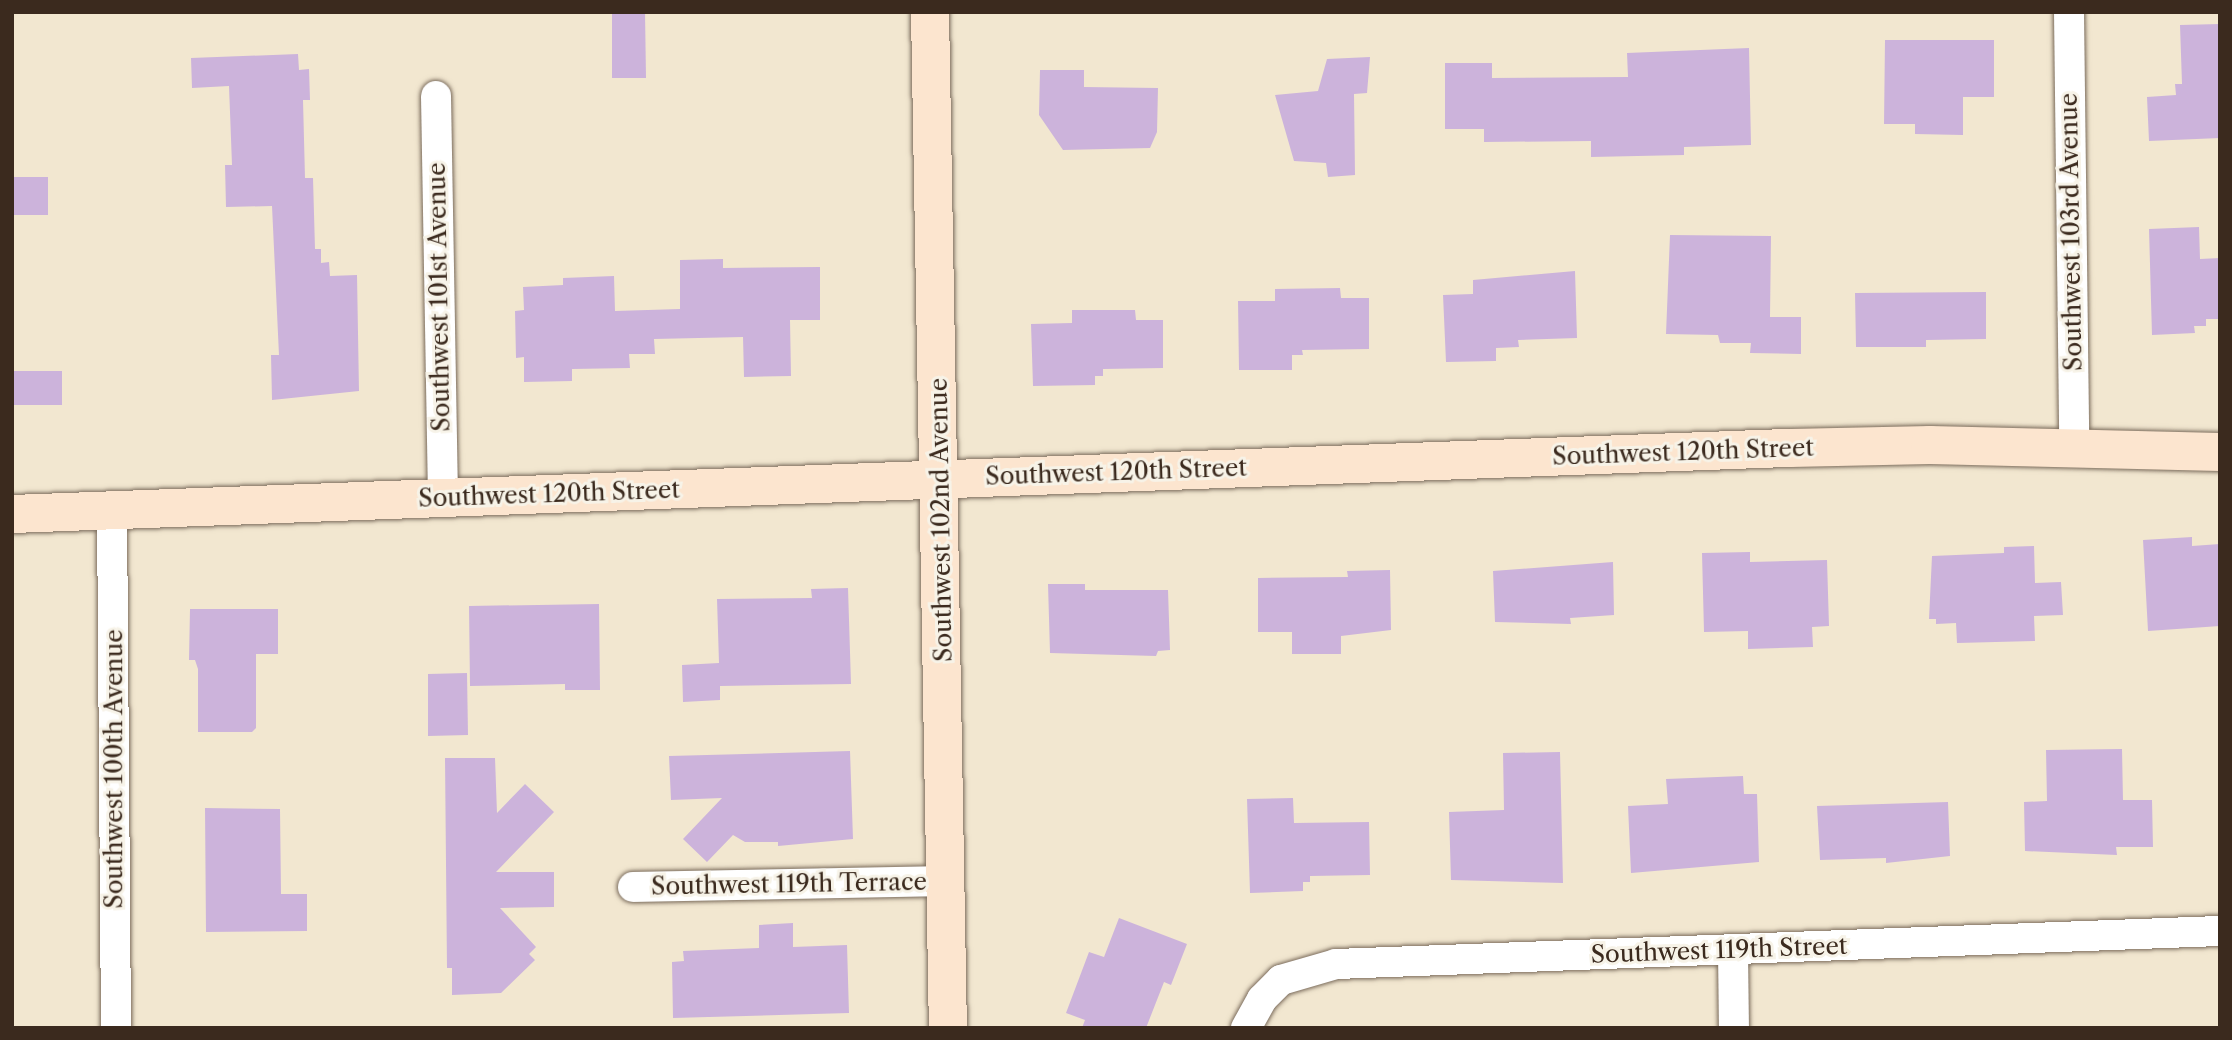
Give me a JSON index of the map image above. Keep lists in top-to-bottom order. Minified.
{"streets":{"street":["Southwest 103rd Avenue","Southwest 101st Avenue","Southwest 120th Street","Southwest 102nd Avenue","Southwest 100th Avenue","Southwest 119th Terrace","Southwest 119th Street"]},"crossings":[["Southwest 103rd Avenue","Southwest 120th Street"],["Southwest 101st Avenue","Southwest 120th Street"],["Southwest 120th Street","Southwest 102nd Avenue"],["Southwest 120th Street","Southwest 100th Avenue"],["Southwest 102nd Avenue","Southwest 119th Terrace"]]}
